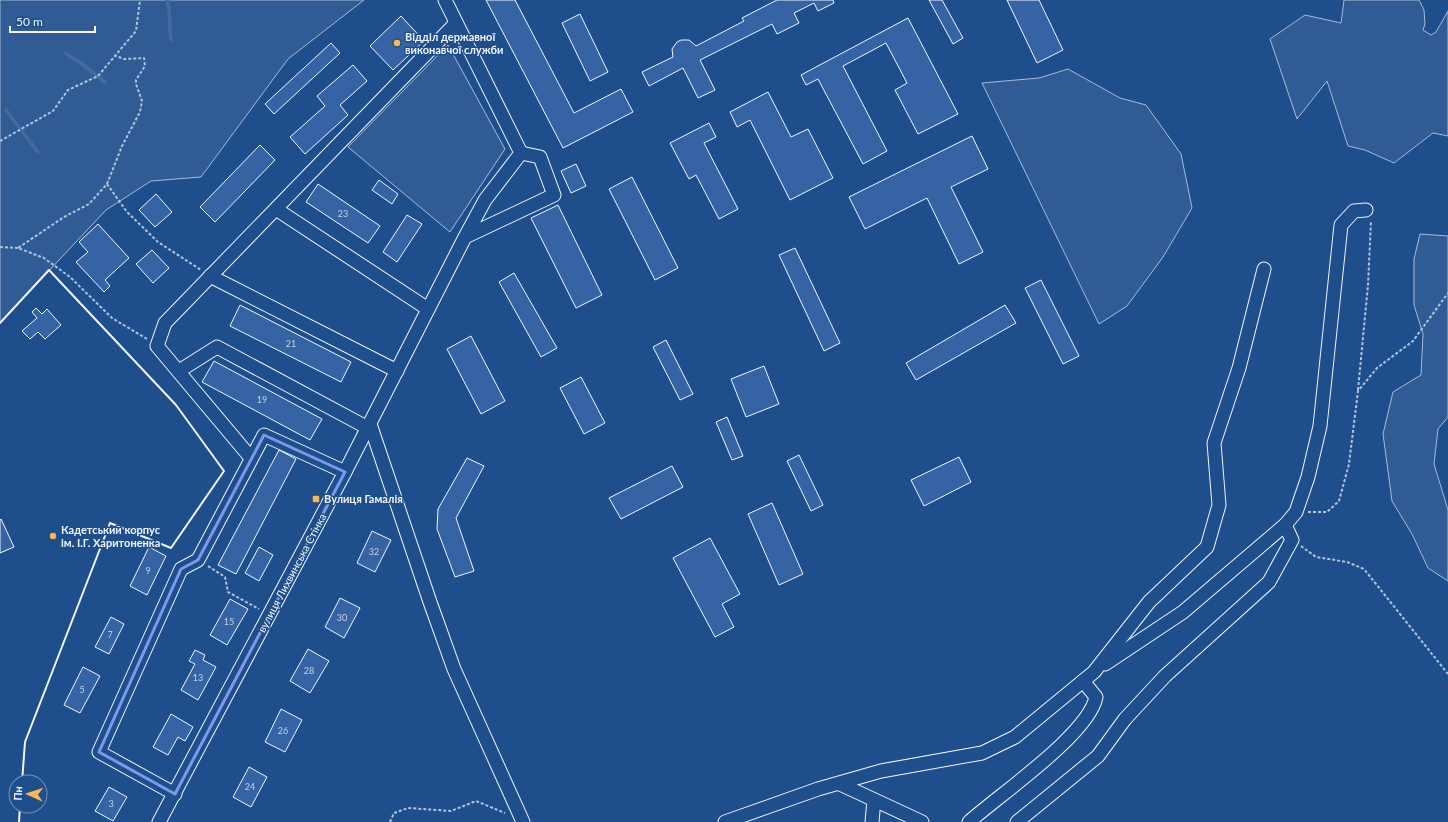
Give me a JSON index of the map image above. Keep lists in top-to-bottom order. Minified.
{"streets":{"street":["вулиця Лихвинська Стінка"]},"places":{"other":["Відділ державної виконавчої служби","Кадетський корпус ім. І.Г. Харитоненка"],"transit":["Вулиця Гамалія"]},"house_numbers":["23","21","19","32","9","30","15","7","28","13","5","26","24","3"],"scale_bar":"50 m","north":"left"}
